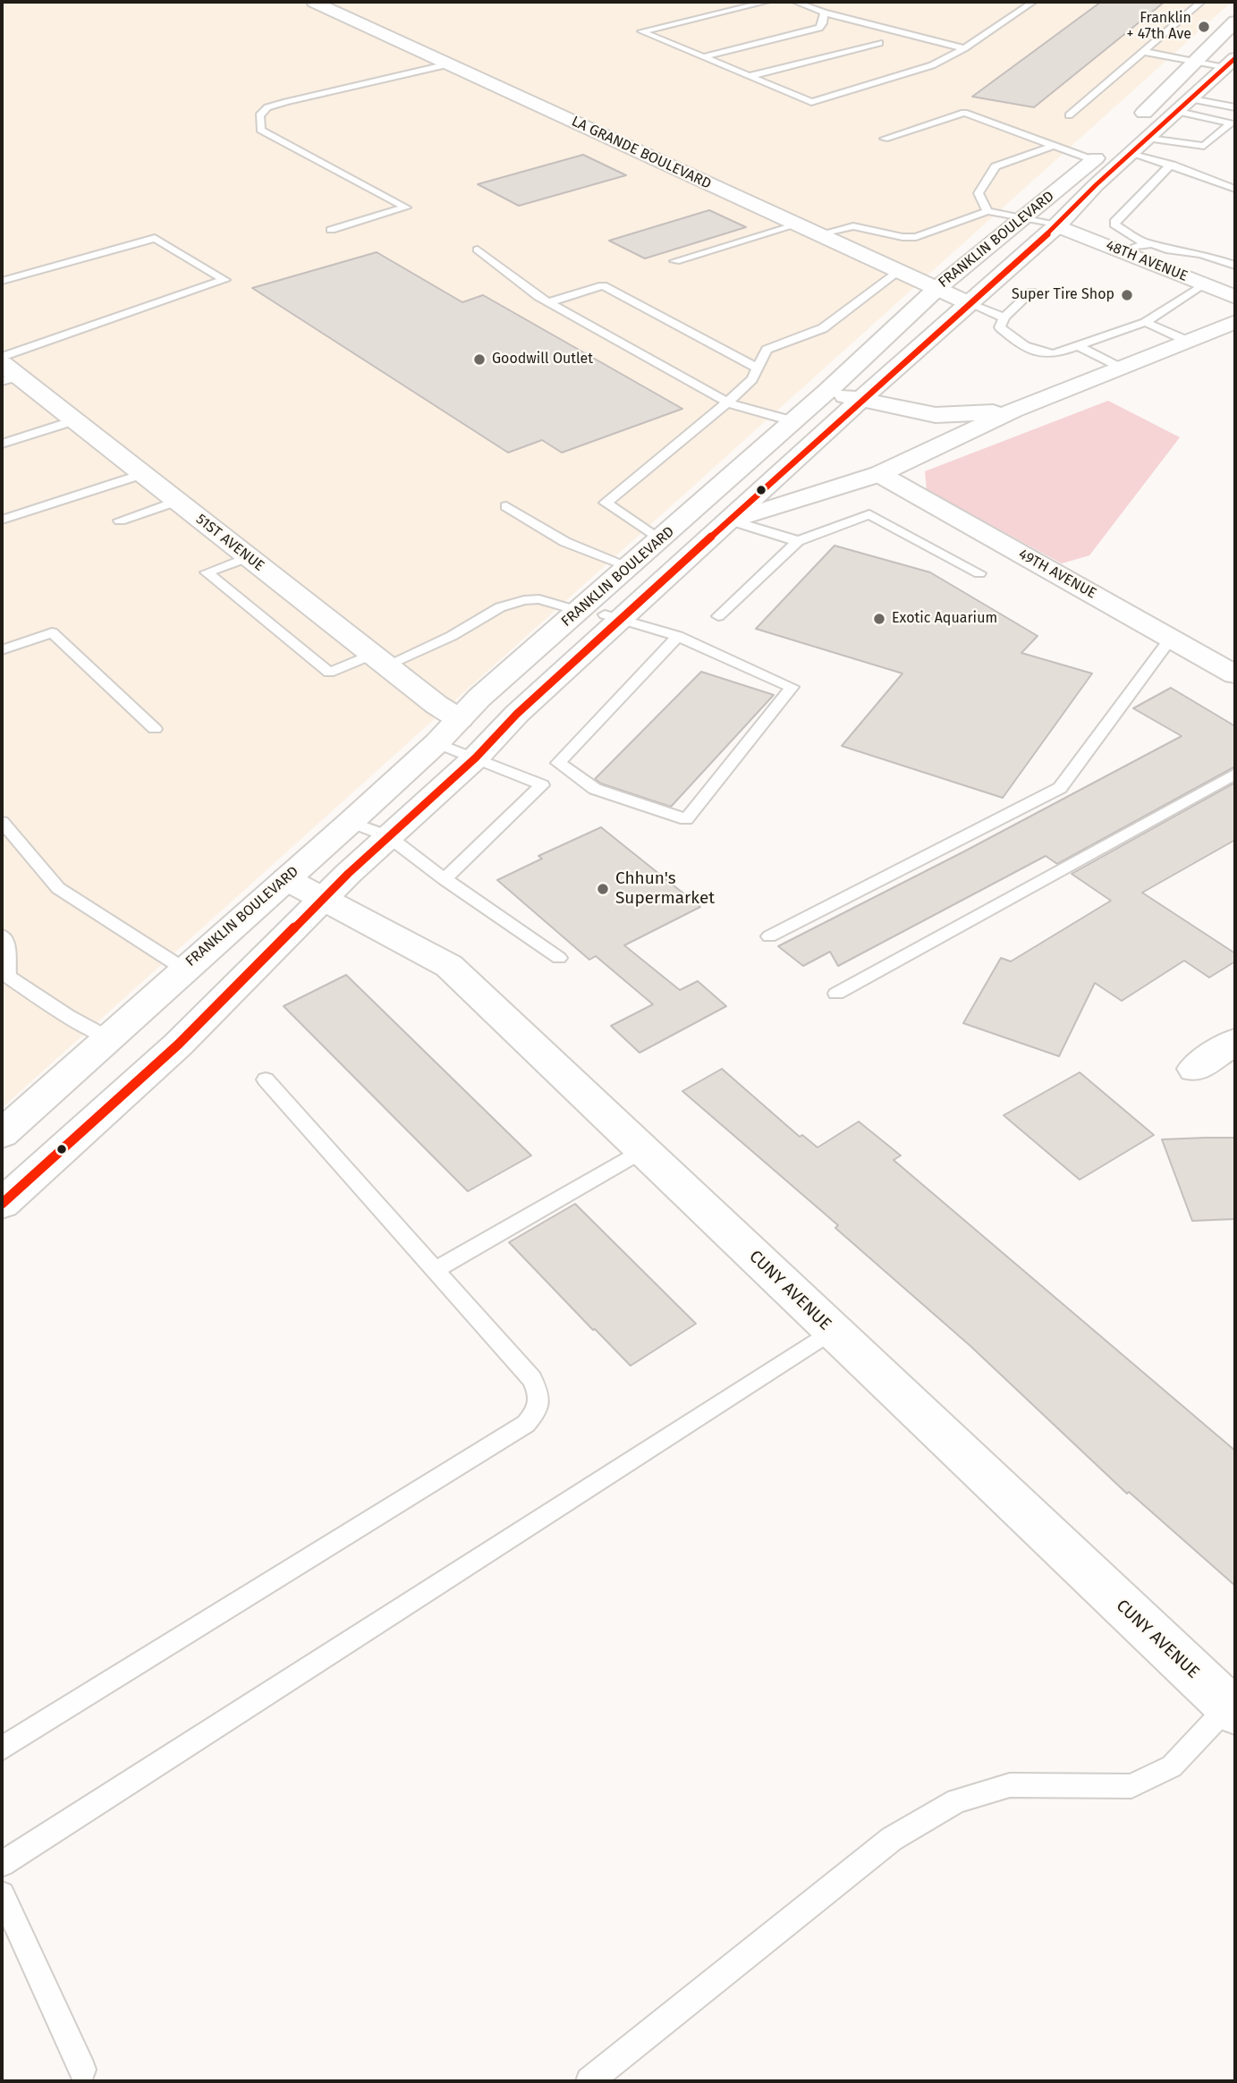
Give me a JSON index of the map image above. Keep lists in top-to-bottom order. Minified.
{"streets":{"main road":["LA GRANDE BOULEVARD","FRANKLIN BOULEVARD","48TH AVENUE","51ST AVENUE","49TH AVENUE","CUNY AVENUE"]},"crossings":[["LA GRANDE BOULEVARD","FRANKLIN BOULEVARD"],["FRANKLIN BOULEVARD","48TH AVENUE"],["FRANKLIN BOULEVARD","51ST AVENUE"],["FRANKLIN BOULEVARD","CUNY AVENUE"]],"places":["Franklin + 47th Ave","Super Tire Shop","Goodwill Outlet","Exotic Aquarium","Chhun's Supermarket"]}
